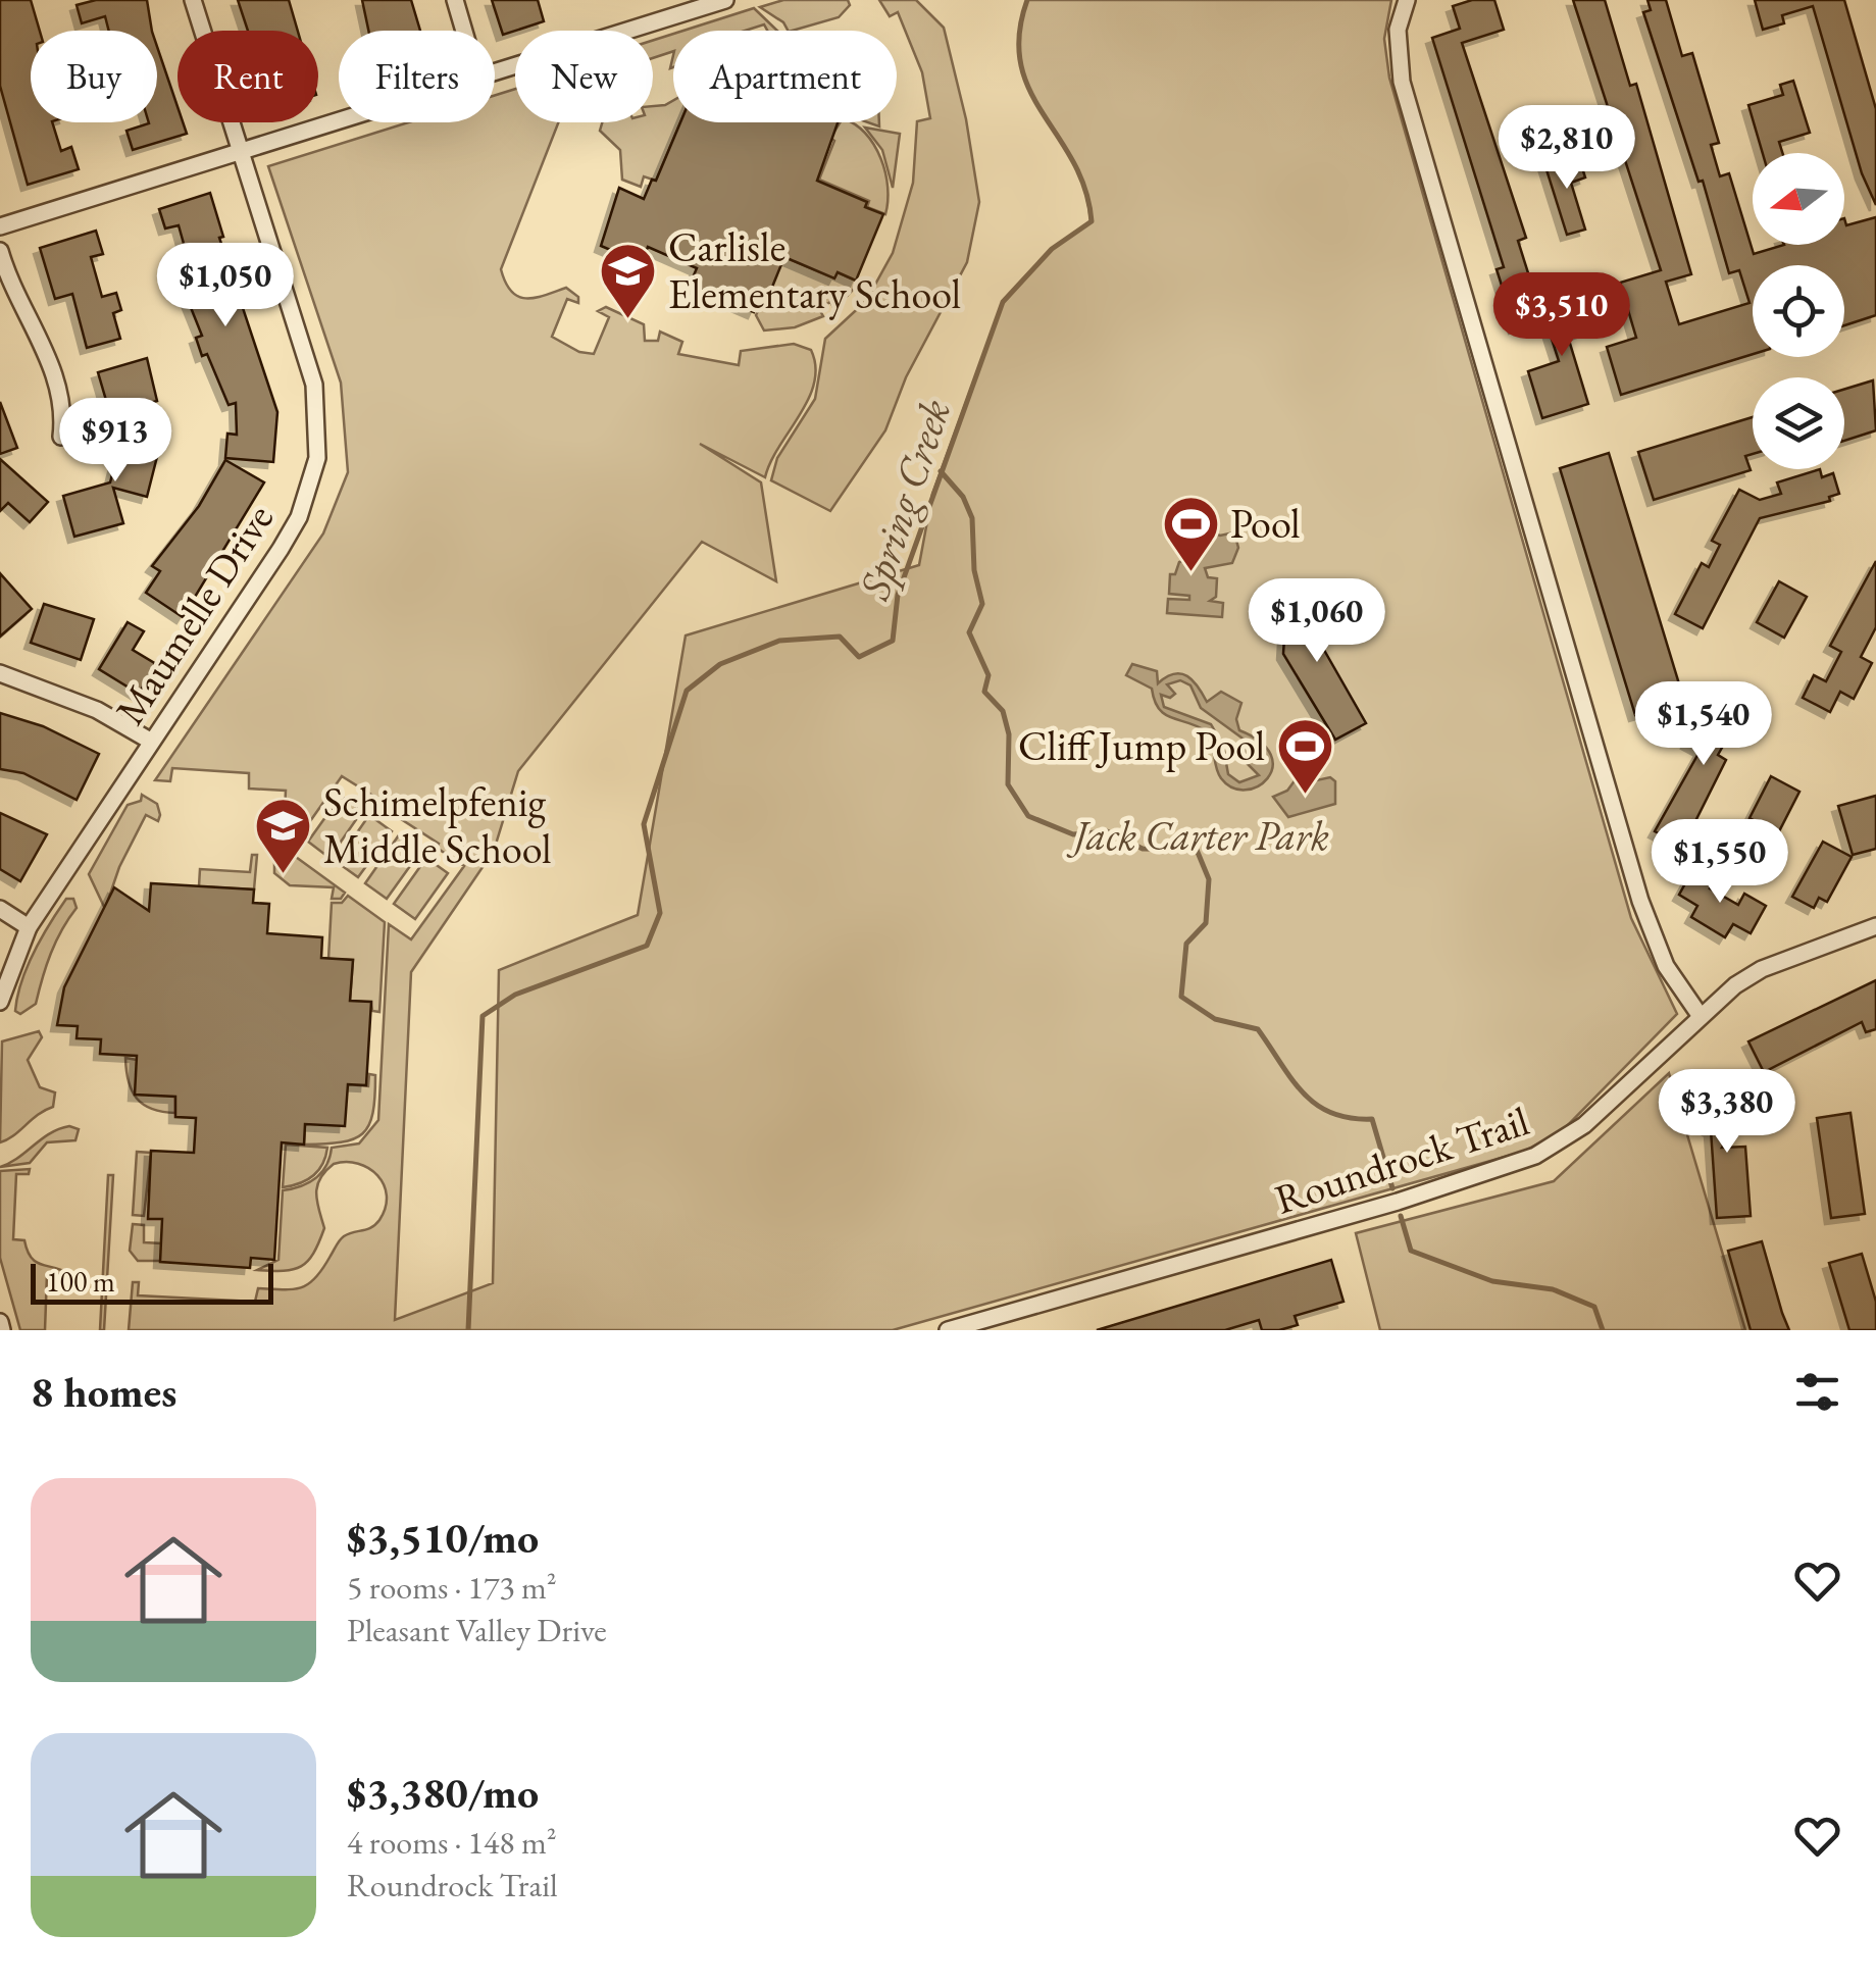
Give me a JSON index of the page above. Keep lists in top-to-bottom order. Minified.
{"streets":{"street":["Maumelle Drive","Roundrock Trail"]},"water":["Spring Creek"],"parks":["Jack Carter Park"],"places":{"school or university":["Carlisle Elementary School","Schimelpfenig Middle School"],"sports":["Pool","Cliff Jump Pool"]},"scale_bar":"100 m","north":"left","page":{"chip":["Buy","Rent","Filters","New","Apartment"],"price":["$2,810","$1,050","$3,510","$913","$1,060","$1,540","$1,550","$3,380"],"scale":"100 m","heading":"8 homes","list":[{"name":"$3,510/mo","note":"5 rooms · 173 m² · Pleasant Valley Drive"},{"name":"$3,380/mo","note":"4 rooms · 148 m² · Roundrock Trail"}]}}
